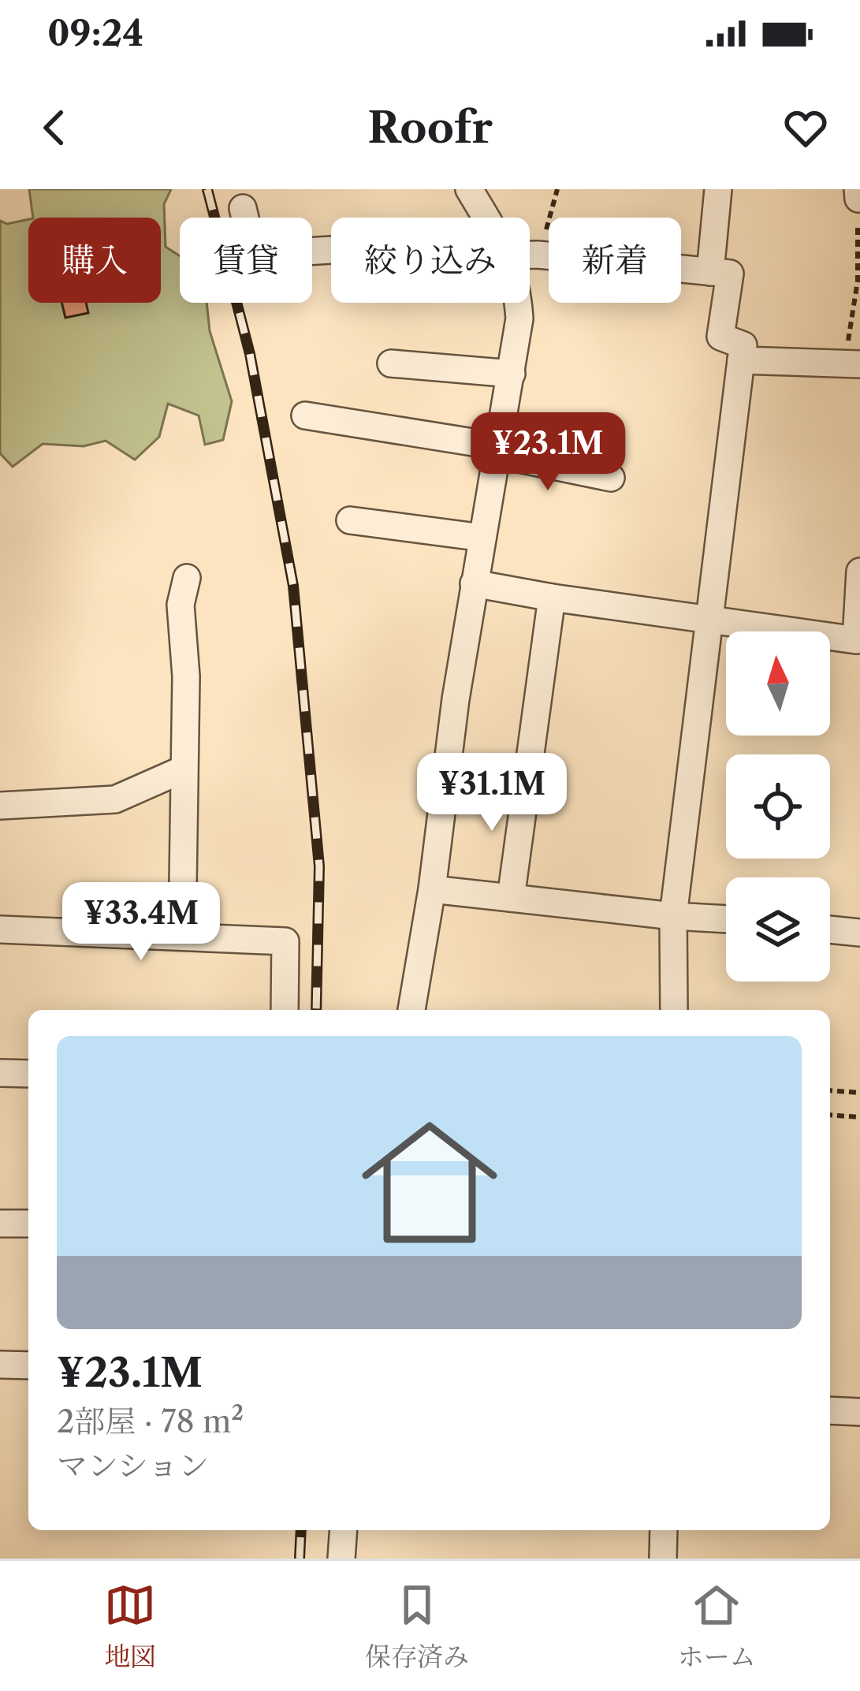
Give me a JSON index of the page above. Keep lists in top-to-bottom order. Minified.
{"north":"top","page":{"status":"09:24","header":"Roofr","chip":["購入","賃貸","絞り込み","新着"],"price":["¥23.1M","¥31.1M","¥33.4M"],"list":[{"name":"¥23.1M","note":"2部屋 · 78 m² · マンション"}],"tabs":["地図","保存済み","ホーム"]}}
